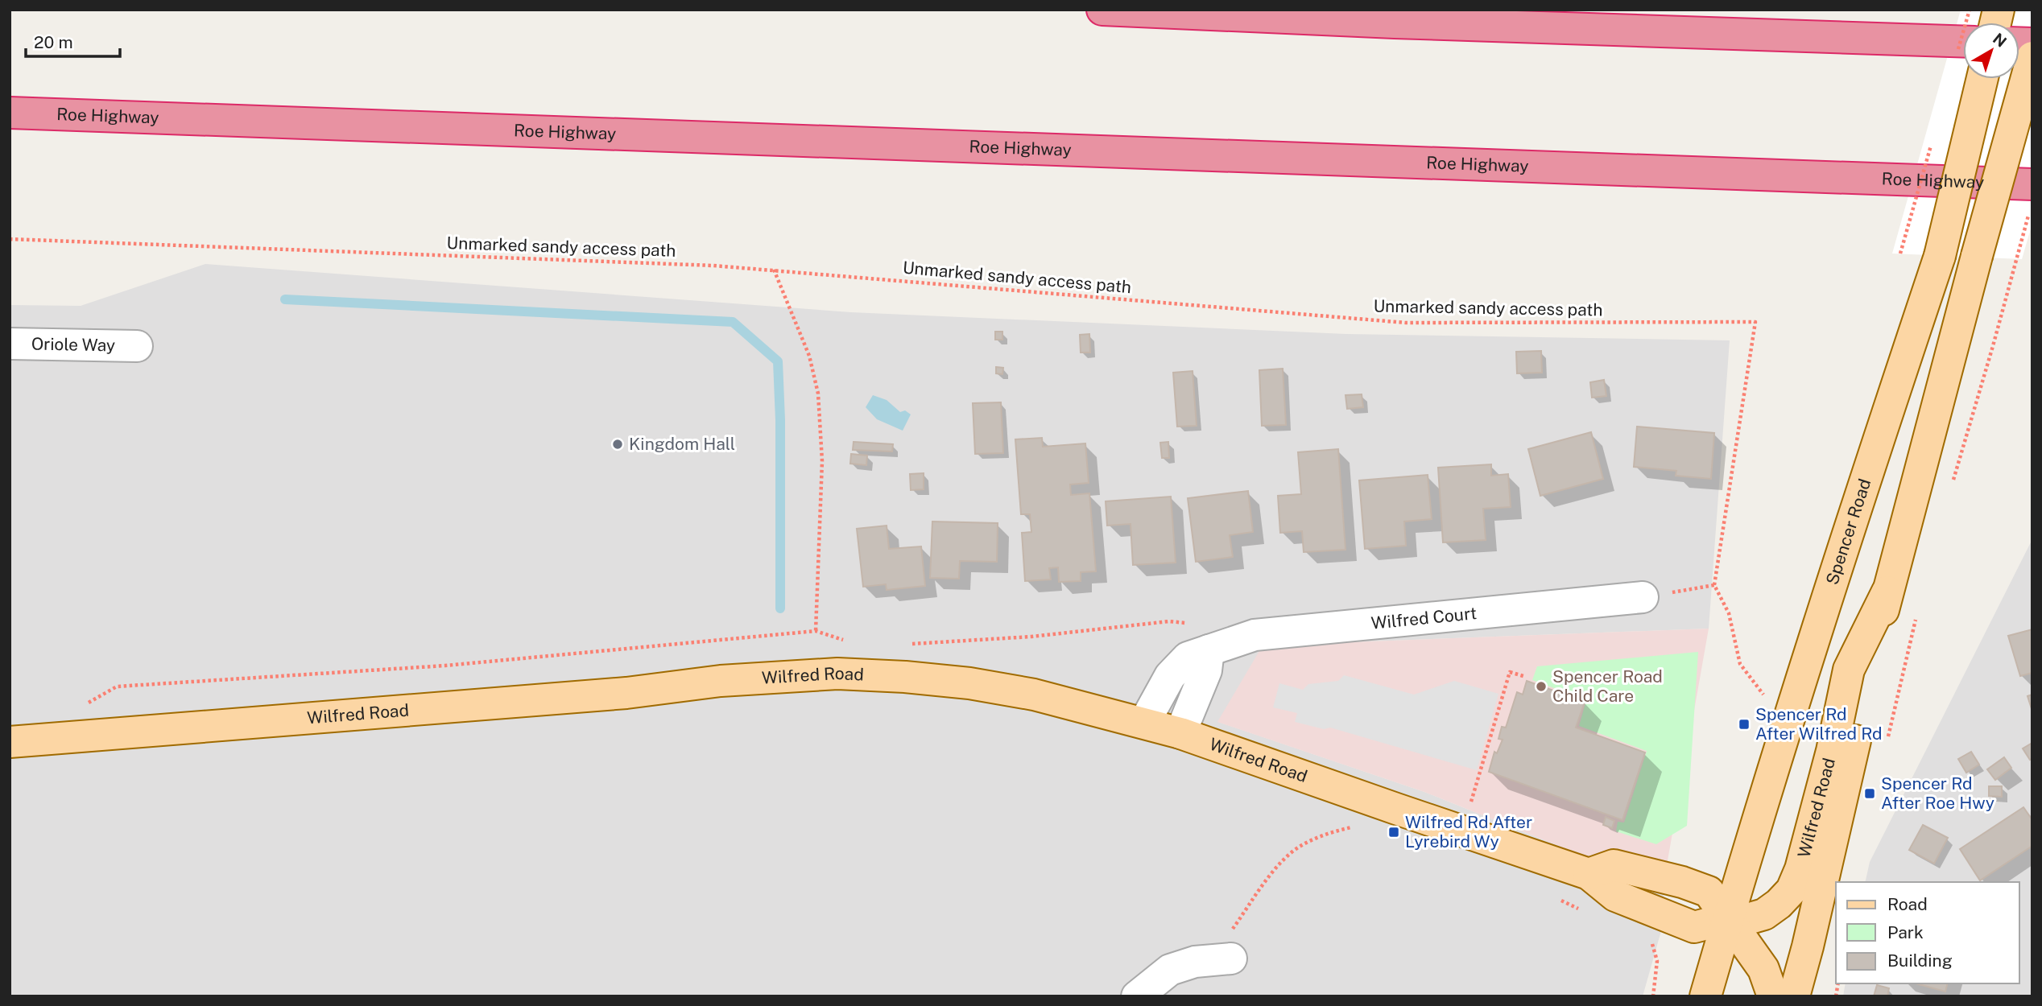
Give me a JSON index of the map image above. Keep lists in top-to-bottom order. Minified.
{"streets":{"highway":["Roe Highway"],"main road":["Spencer Road","Wilfred Road"],"street":["Oriole Way","Wilfred Court"],"path":["Unmarked sandy access path"]},"crossings":[["Spencer Road","Wilfred Road"],["Wilfred Court","Wilfred Road"]],"places":{"other":["Kingdom Hall","Spencer Road Child Care"],"transit":["Spencer Rd After Wilfred Rd","Spencer Rd After Roe Hwy","Wilfred Rd After Lyrebird Wy"]},"legend":["Road","Park","Building"],"scale_bar":"20 m","north":"top right"}
